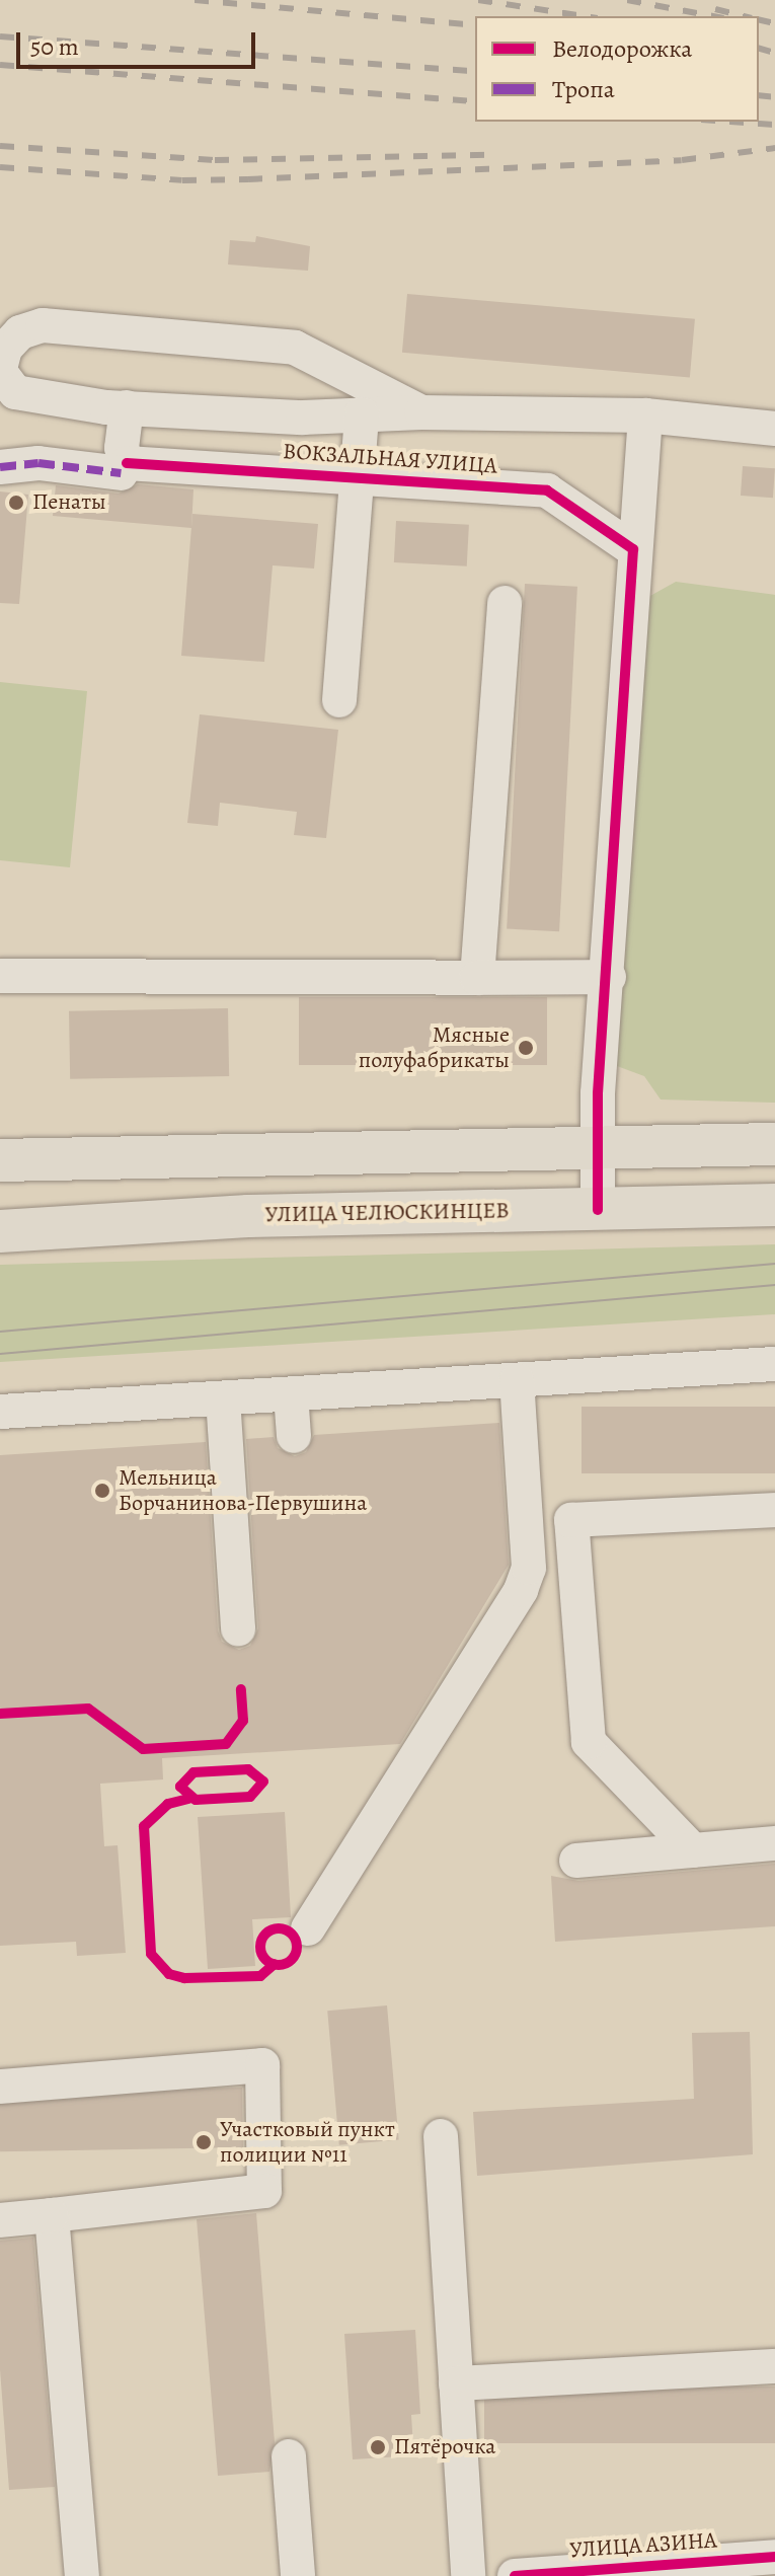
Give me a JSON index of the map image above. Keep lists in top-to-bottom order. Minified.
{"streets":{"main road":["УЛИЦА ЧЕЛЮСКИНЦЕВ"],"street":["ВОКЗАЛЬНАЯ УЛИЦА","УЛИЦА АЗИНА"]},"places":["Пенаты","Мясные полуфабрикаты","Мельница Борчанинова-Первушина","Участковый пункт полиции №11","Пятёрочка"],"legend":["Велодорожка","Тропа"],"scale_bar":"50 m"}
